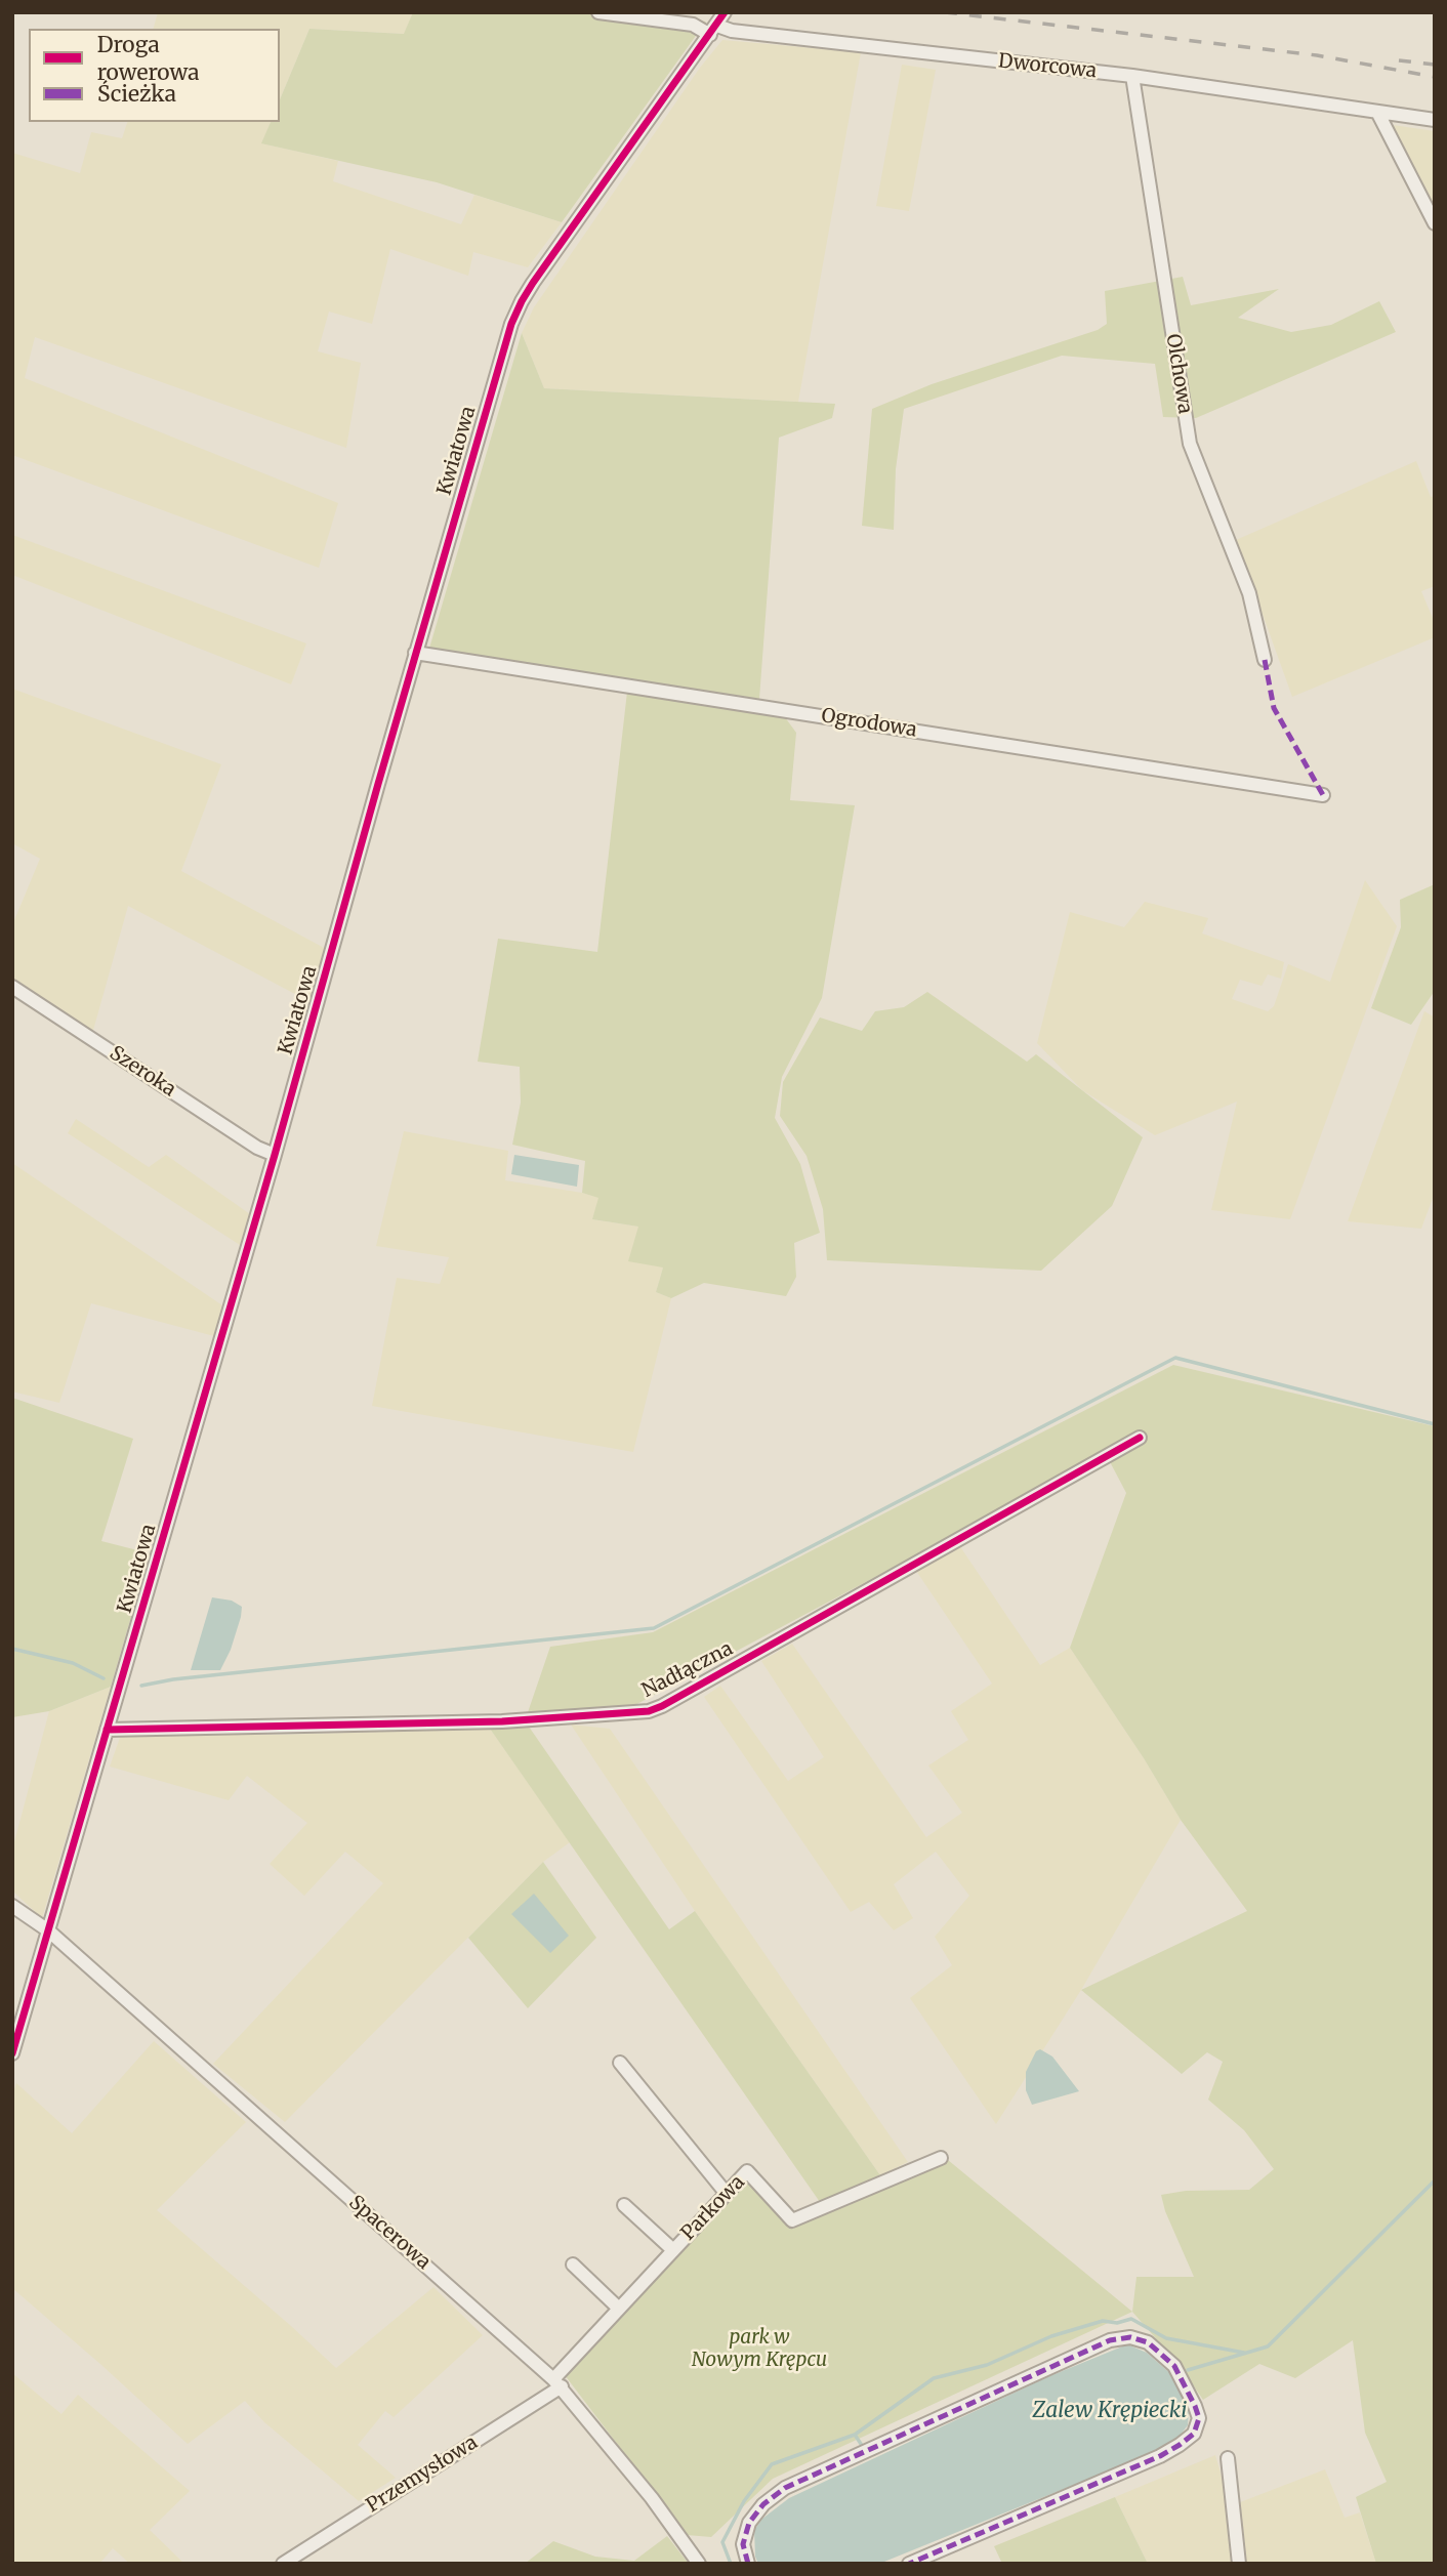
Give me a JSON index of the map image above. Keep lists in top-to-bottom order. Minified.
{"streets":{"street":["Dworcowa","Olchowa","Kwiatowa","Ogrodowa","Szeroka","Nadłączna","Parkowa","Spacerowa","Przemysłowa"]},"crossings":[["Dworcowa","Olchowa"],["Dworcowa","Kwiatowa"],["Kwiatowa","Ogrodowa"],["Kwiatowa","Szeroka"],["Kwiatowa","Nadłączna"],["Kwiatowa","Spacerowa"],["Parkowa","Spacerowa"],["Parkowa","Przemysłowa"],["Spacerowa","Przemysłowa"]],"water":["Zalew Krępiecki"],"parks":["park w Nowym Krępcu"],"legend":["Droga rowerowa","Ścieżka"]}
